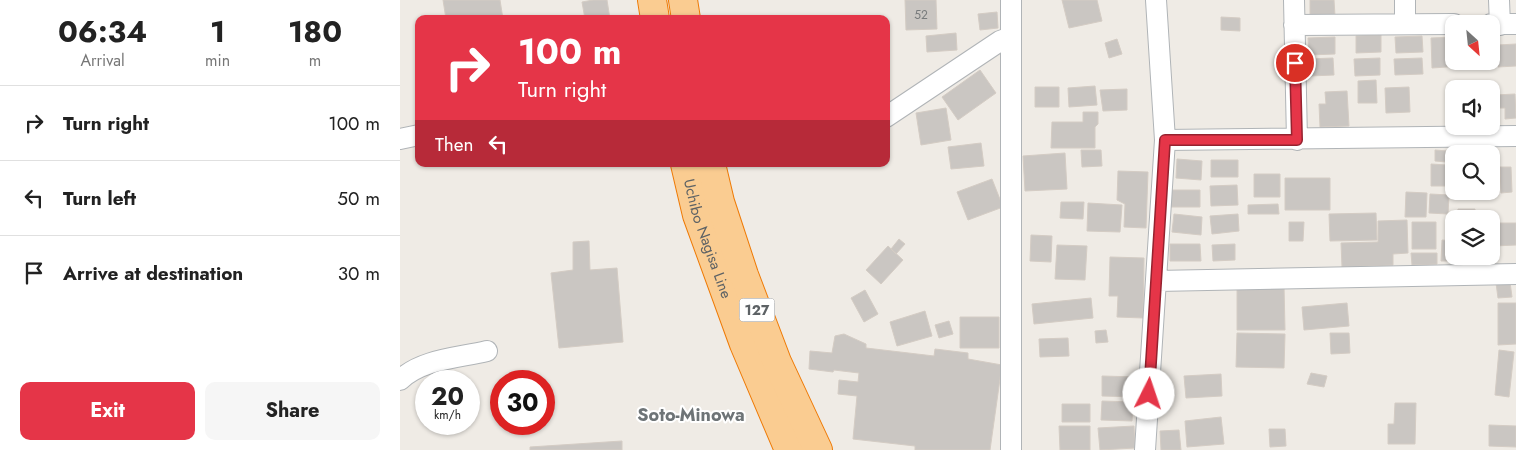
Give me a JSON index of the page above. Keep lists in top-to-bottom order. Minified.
{"streets":{"highway":["Uchibo Nagisa Line","127"]},"districts":["Soto-Minowa"],"house_numbers":["52"],"north":"bottom right","page":{"eta":["06:34","Arrival","1","min","180","m"],"turn":["100 m","Turn right"],"list":[{"name":"Turn right","value":"100 m"},{"name":"Turn left","value":"50 m"},{"name":"Arrive at destination","value":"30 m"}],"then":"Then","speed":"20 km/h","limit":"30","buttons":["Exit","Share"]}}
